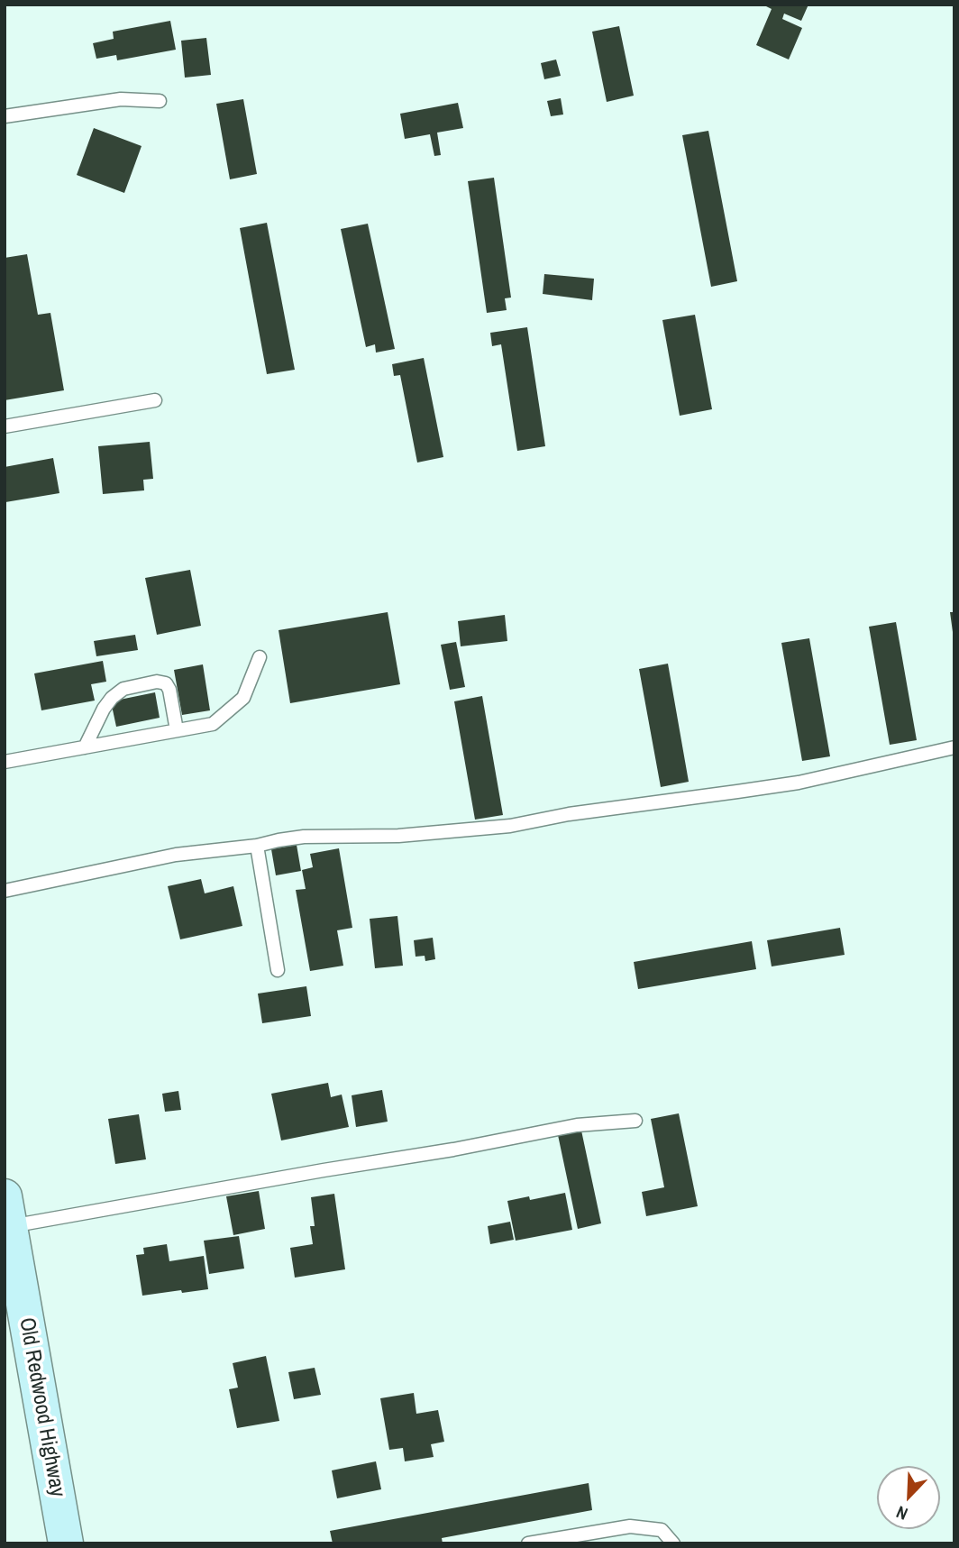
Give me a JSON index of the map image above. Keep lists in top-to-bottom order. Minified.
{"streets":{"main road":["Old Redwood Highway"]},"north":"bottom left"}
